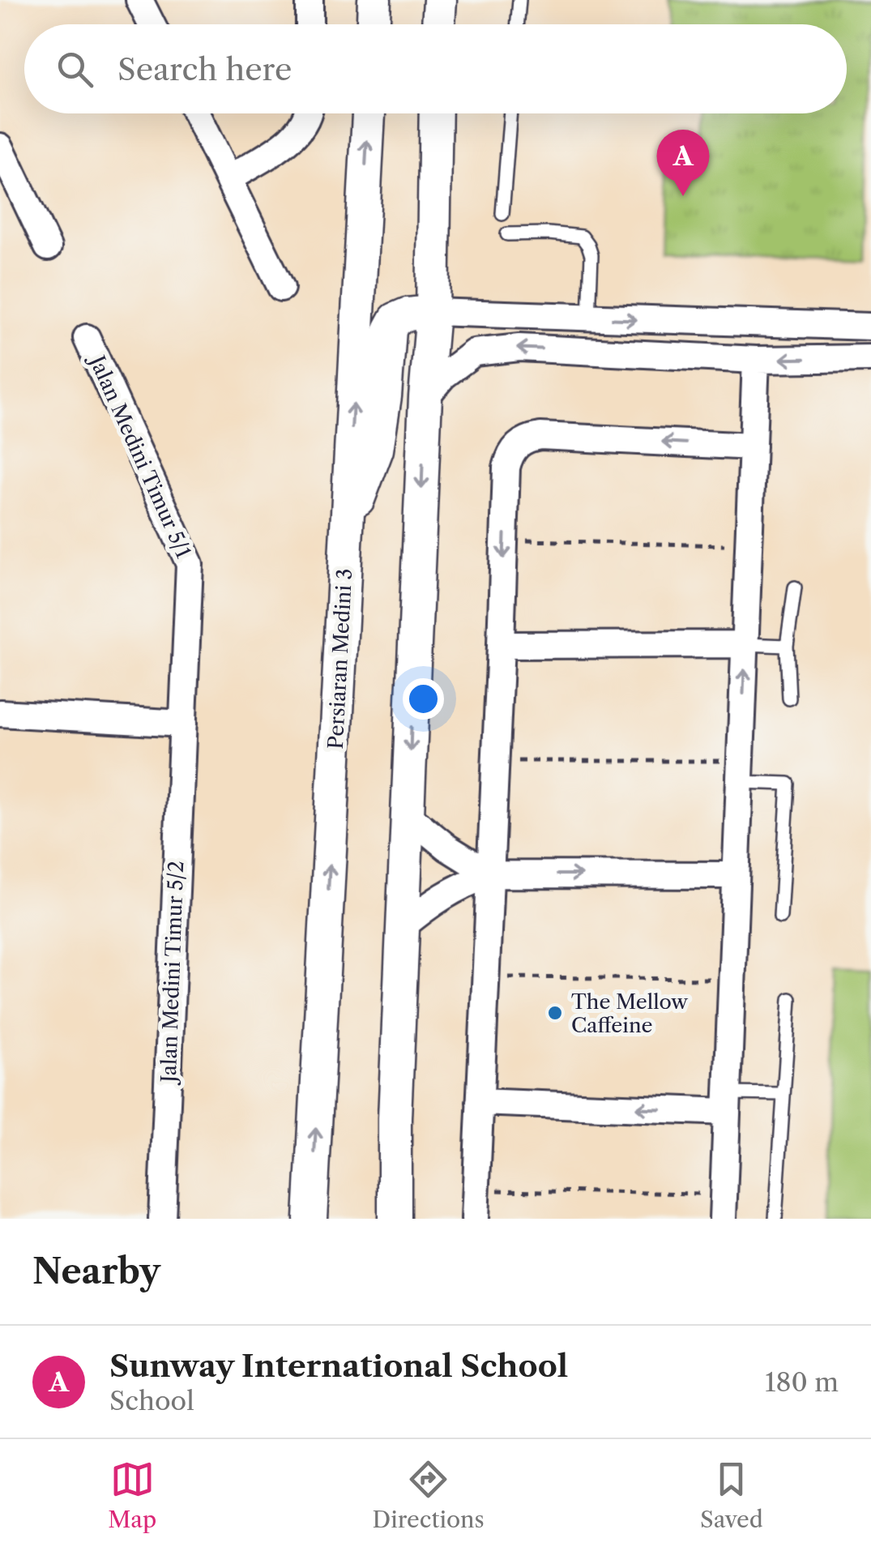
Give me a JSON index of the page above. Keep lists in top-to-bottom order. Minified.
{"streets":{"street":["Jalan Medini Timur 5/1","Persiaran Medini 3","Jalan Medini Timur 5/2"]},"crossings":[["Jalan Medini Timur 5/1","Jalan Medini Timur 5/2"]],"places":["The Mellow Caffeine"],"page":{"search":"Search here","pins":"A","heading":"Nearby","list":[{"mark":"A","name":"Sunway International School","note":"School","value":"180 m"}],"nav":["Map","Directions","Saved"]}}
